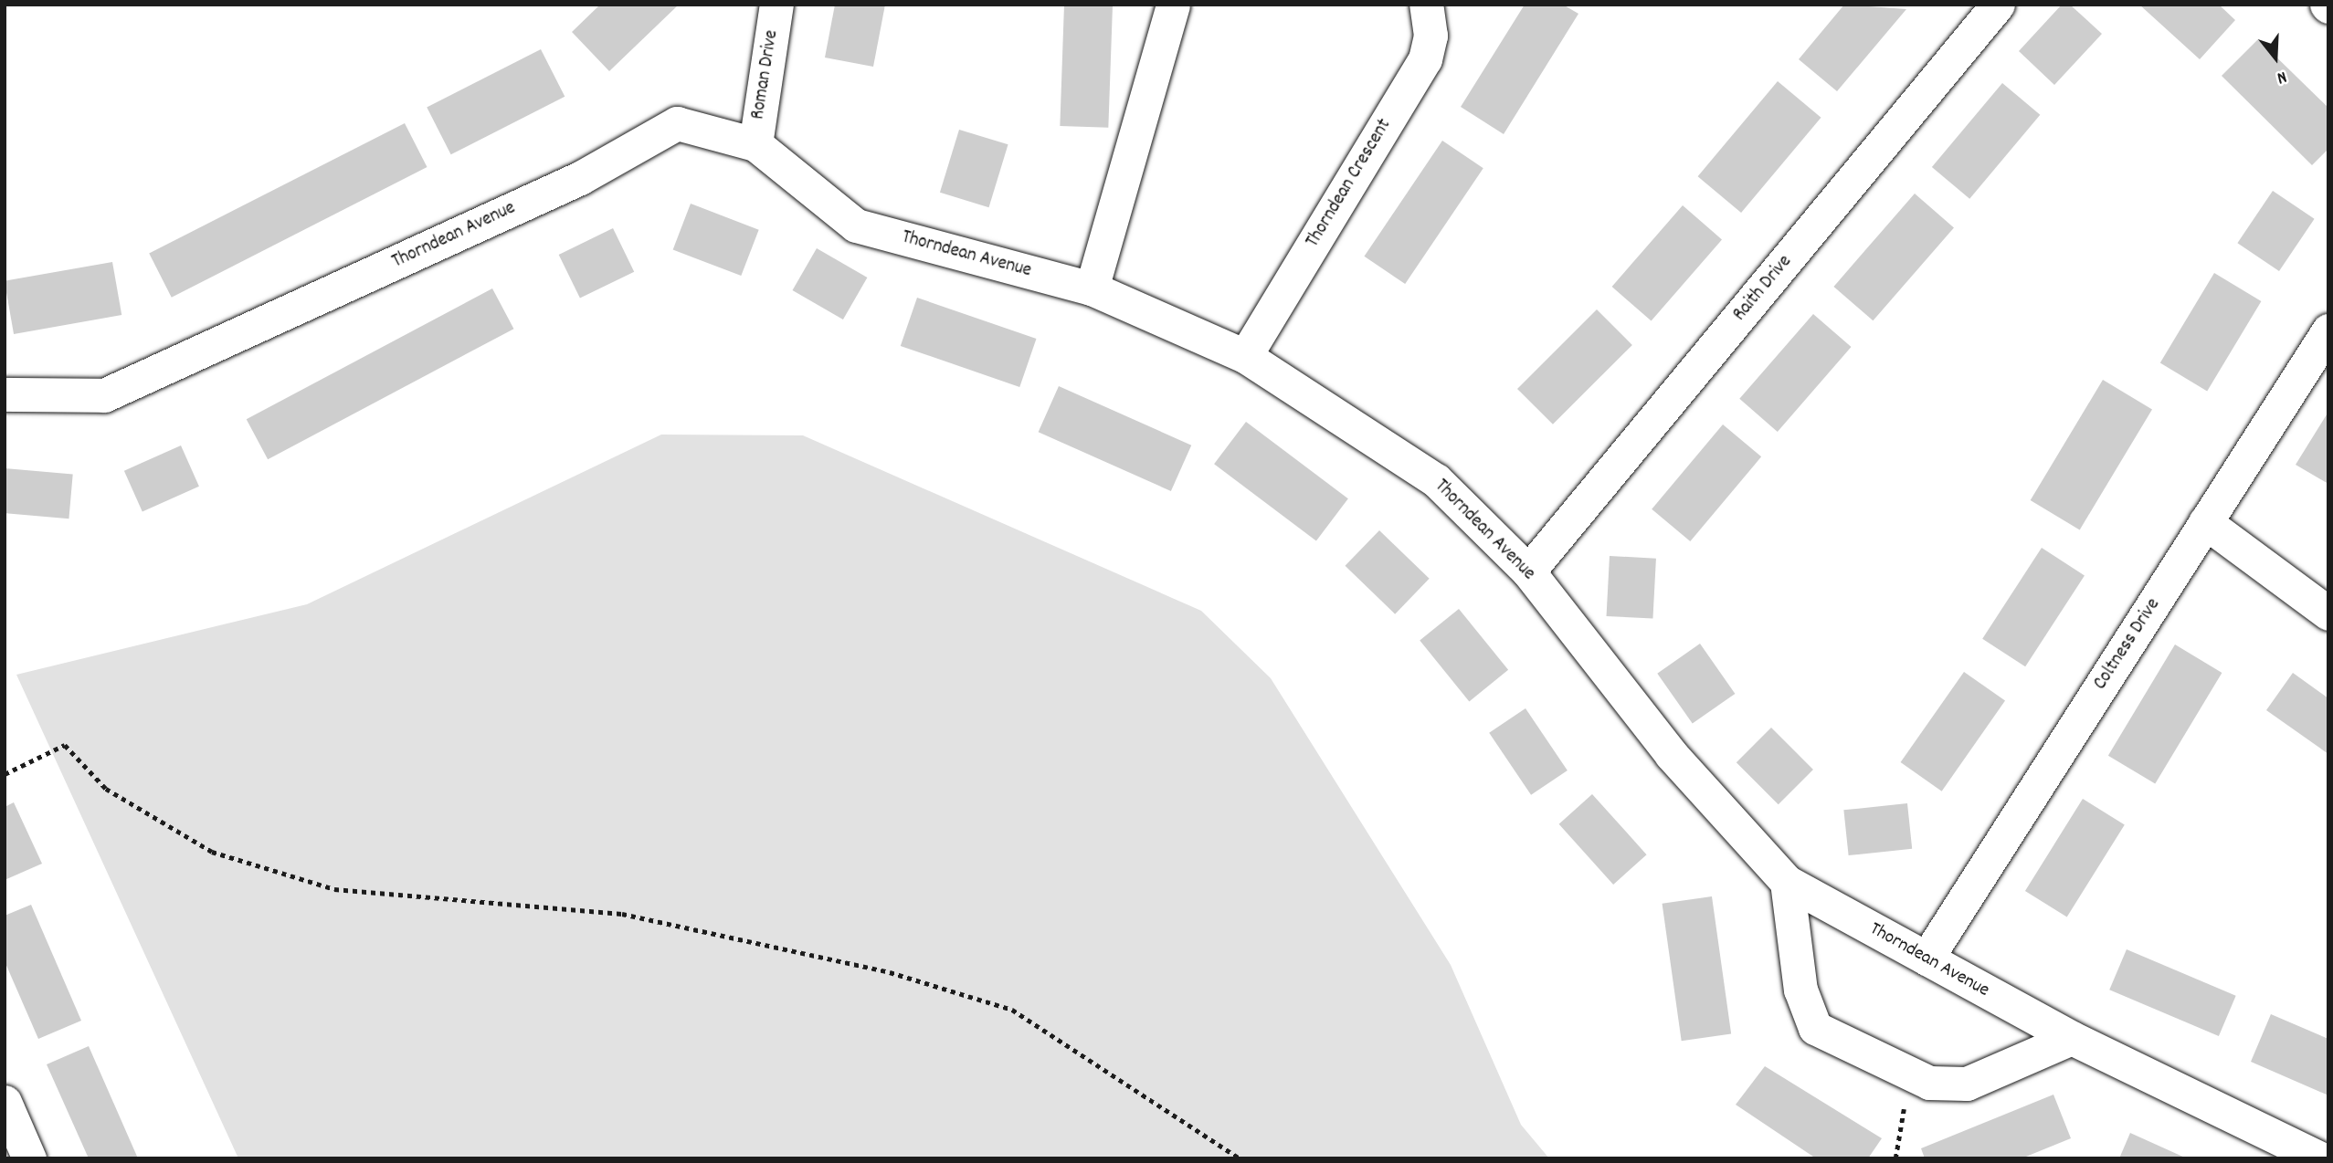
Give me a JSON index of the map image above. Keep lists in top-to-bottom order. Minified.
{"streets":{"street":["Roman Drive","Thorndean Crescent","Thorndean Avenue","Raith Drive","Coltness Drive"]},"crossings":[["Roman Drive","Thorndean Avenue"],["Thorndean Crescent","Thorndean Avenue"],["Thorndean Avenue","Raith Drive"],["Thorndean Avenue","Coltness Drive"]],"north":"bottom"}
